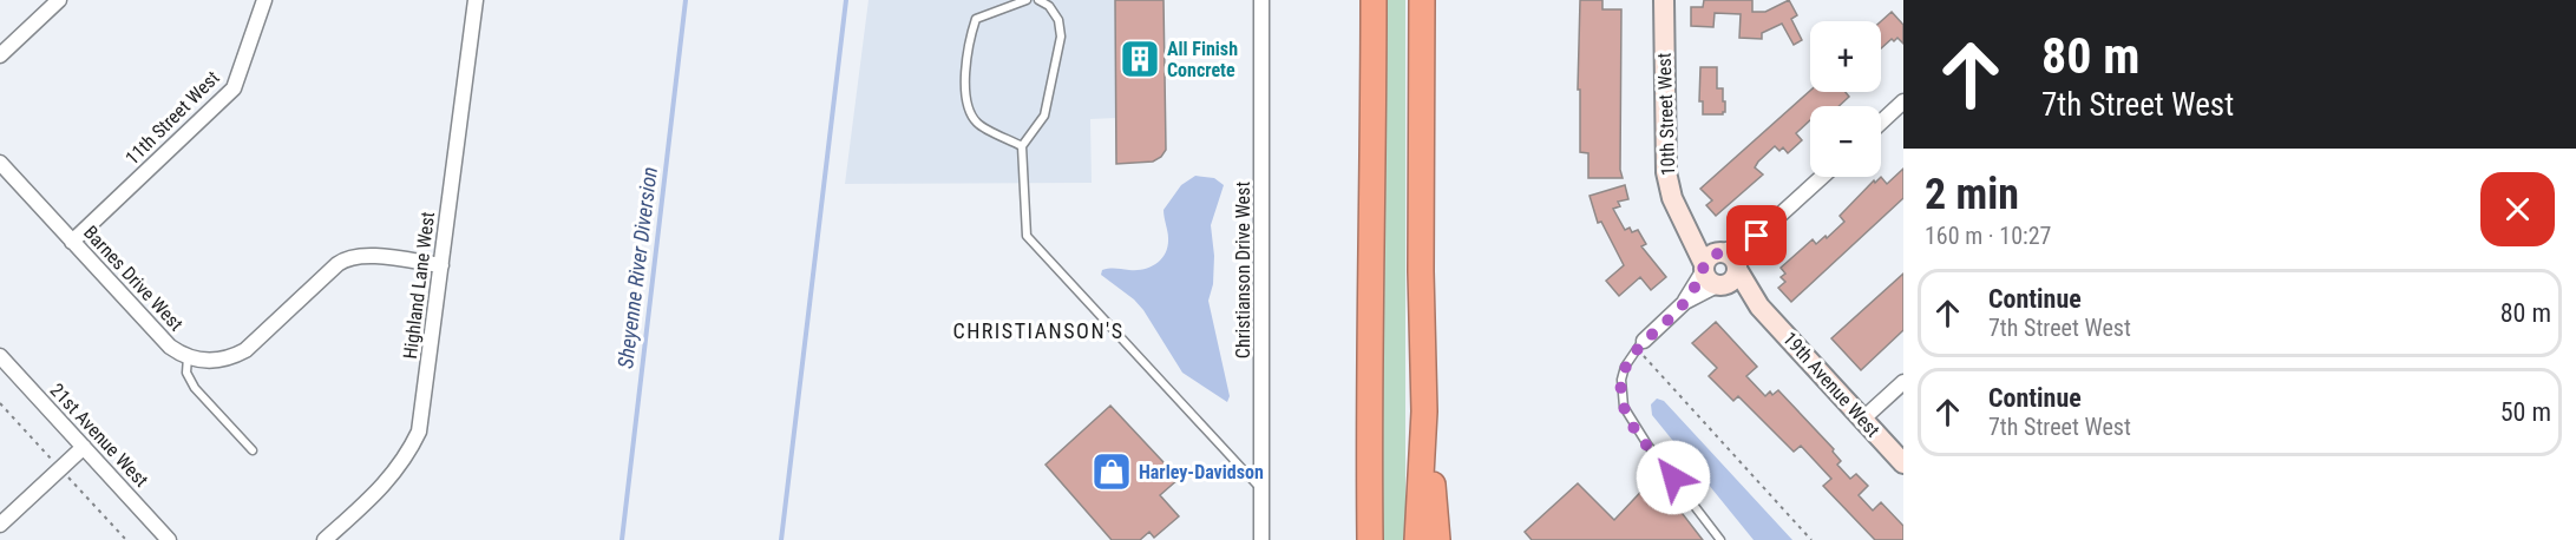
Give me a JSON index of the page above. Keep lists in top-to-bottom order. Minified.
{"streets":{"street":["10th Street West","11th Street West","Christianson Drive West","Barnes Drive West","Highland Lane West","19th Avenue West","21st Avenue West"]},"crossings":[["10th Street West","19th Avenue West"],["11th Street West","Barnes Drive West"],["Barnes Drive West","Highland Lane West"]],"districts":["CHRISTIANSON'S"],"water":["Sheyenne River Diversion"],"places":{"building":["All Finish Concrete"],"shop":["Harley-Davidson"]},"page":{"turn":["80 m","7th Street West"],"map_buttons":["+","−"],"heading":["2 min","160 m · 10:27"],"list":[{"name":"Continue","note":"7th Street West","value":"80 m"},{"name":"Continue","note":"7th Street West","value":"50 m"}]}}
